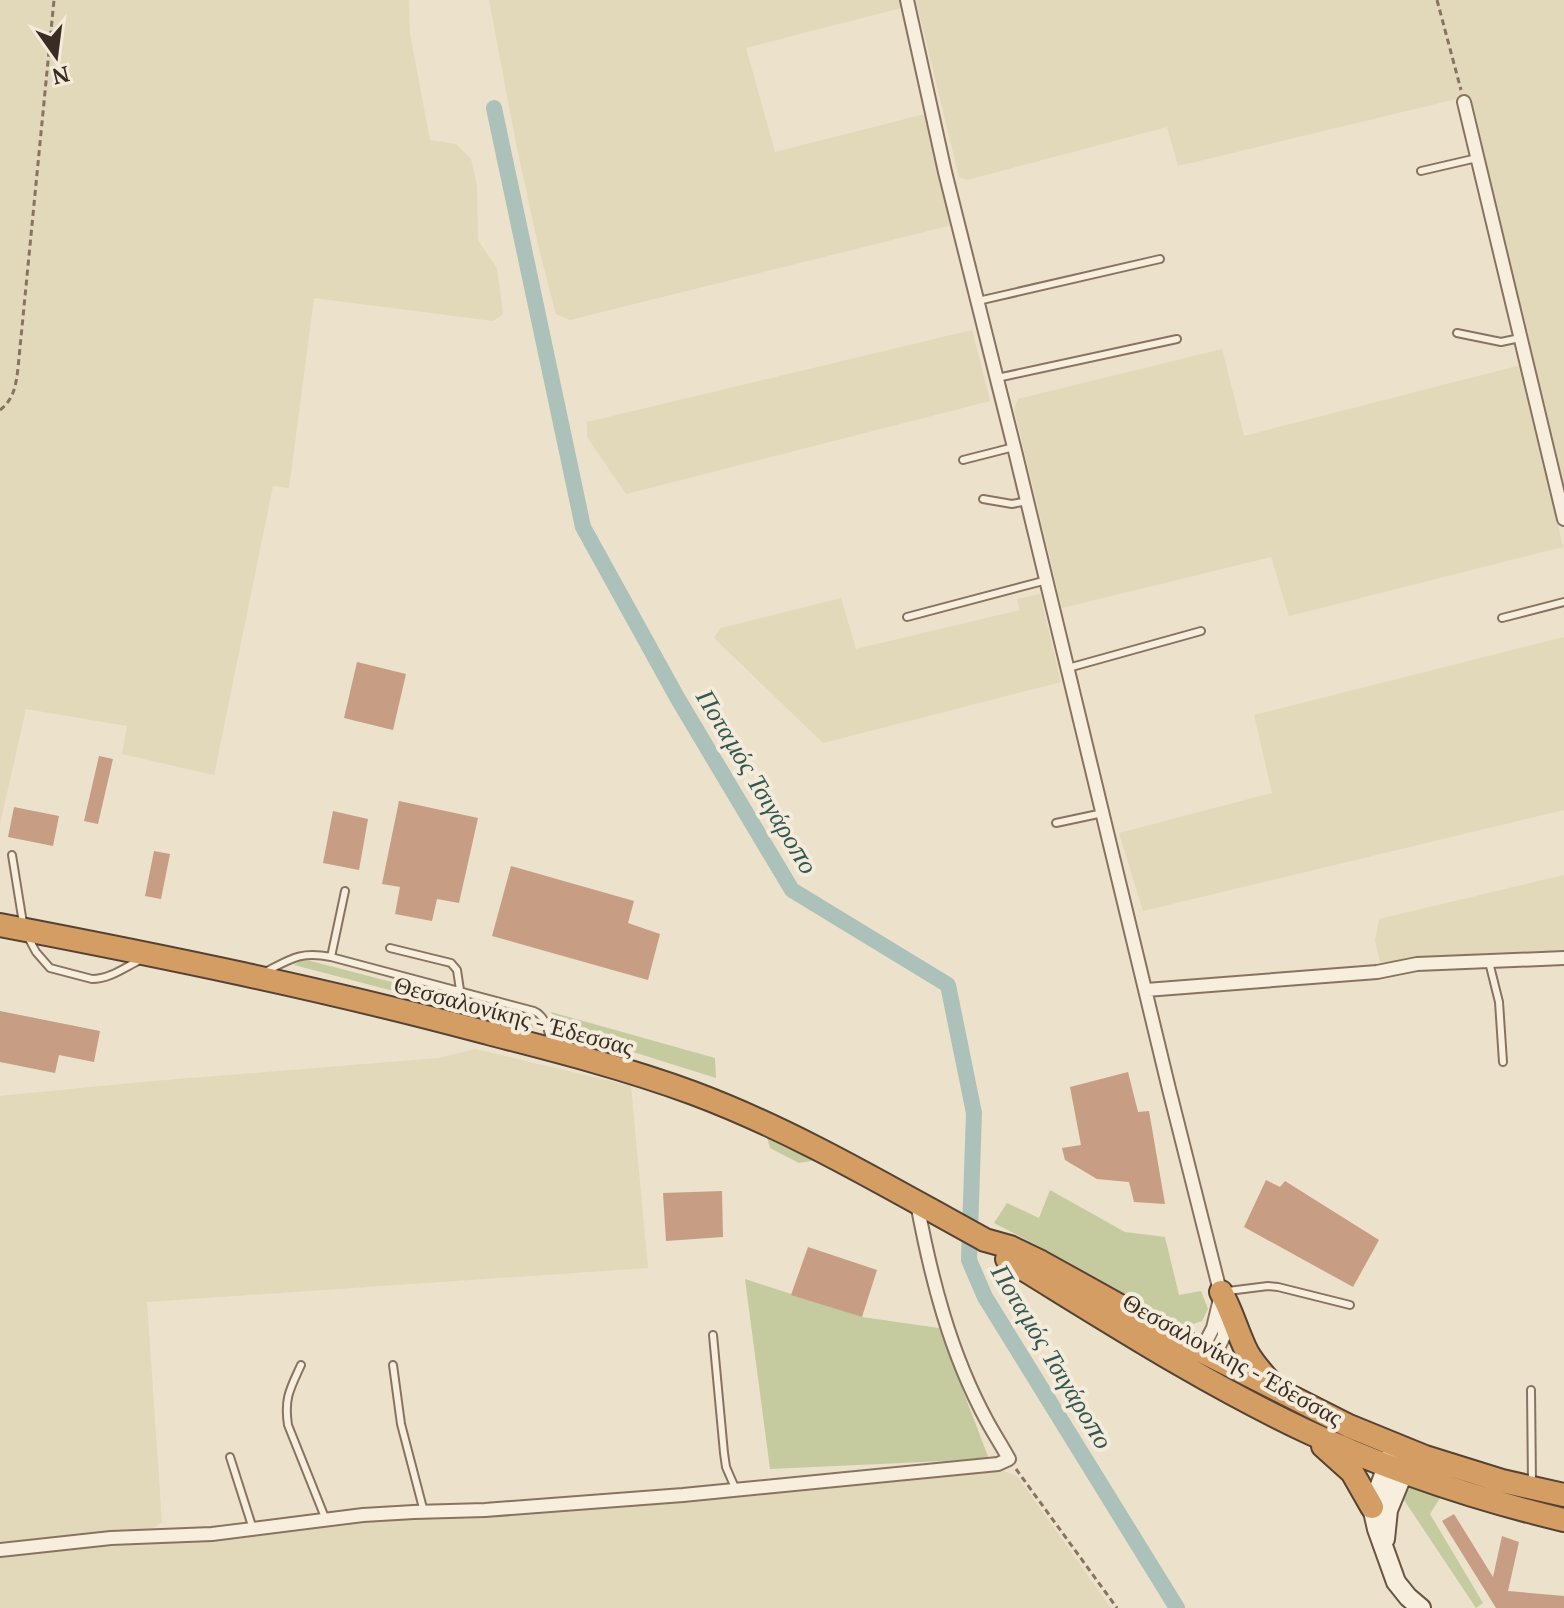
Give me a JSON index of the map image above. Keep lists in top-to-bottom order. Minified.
{"streets":{"highway":["Θεσσαλονίκης - Έδεσσας"]},"water":["Ποταμός Τσιγάροπο"],"north":"bottom"}
